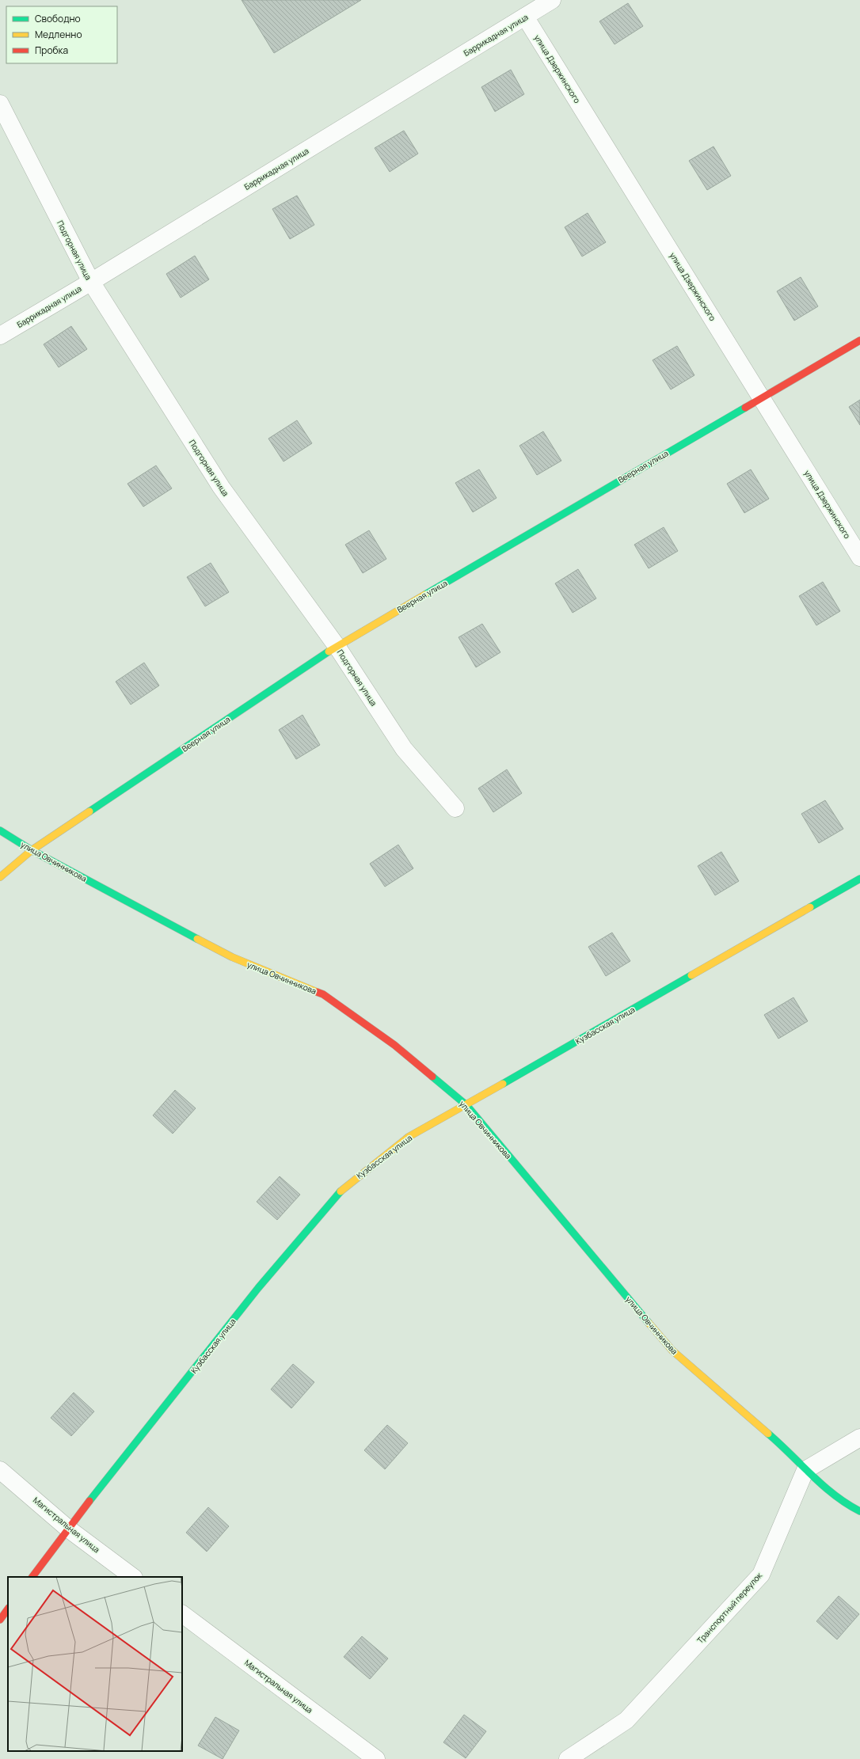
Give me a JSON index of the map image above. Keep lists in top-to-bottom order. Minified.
{"streets":{"street":["Баррикадная улица","улица Дзержинского","Подгорная улица","Веерная улица","улица Овчинникова","Кузбасская улица","Магистральная улица","Транспортный переулок"]},"crossings":[["Баррикадная улица","улица Дзержинского"],["Баррикадная улица","Подгорная улица"],["улица Дзержинского","Веерная улица"],["Подгорная улица","Веерная улица"],["Веерная улица","улица Овчинникова"],["улица Овчинникова","Кузбасская улица"],["улица Овчинникова","Транспортный переулок"],["Кузбасская улица","Магистральная улица"]],"legend":["Свободно","Медленно","Пробка"]}
